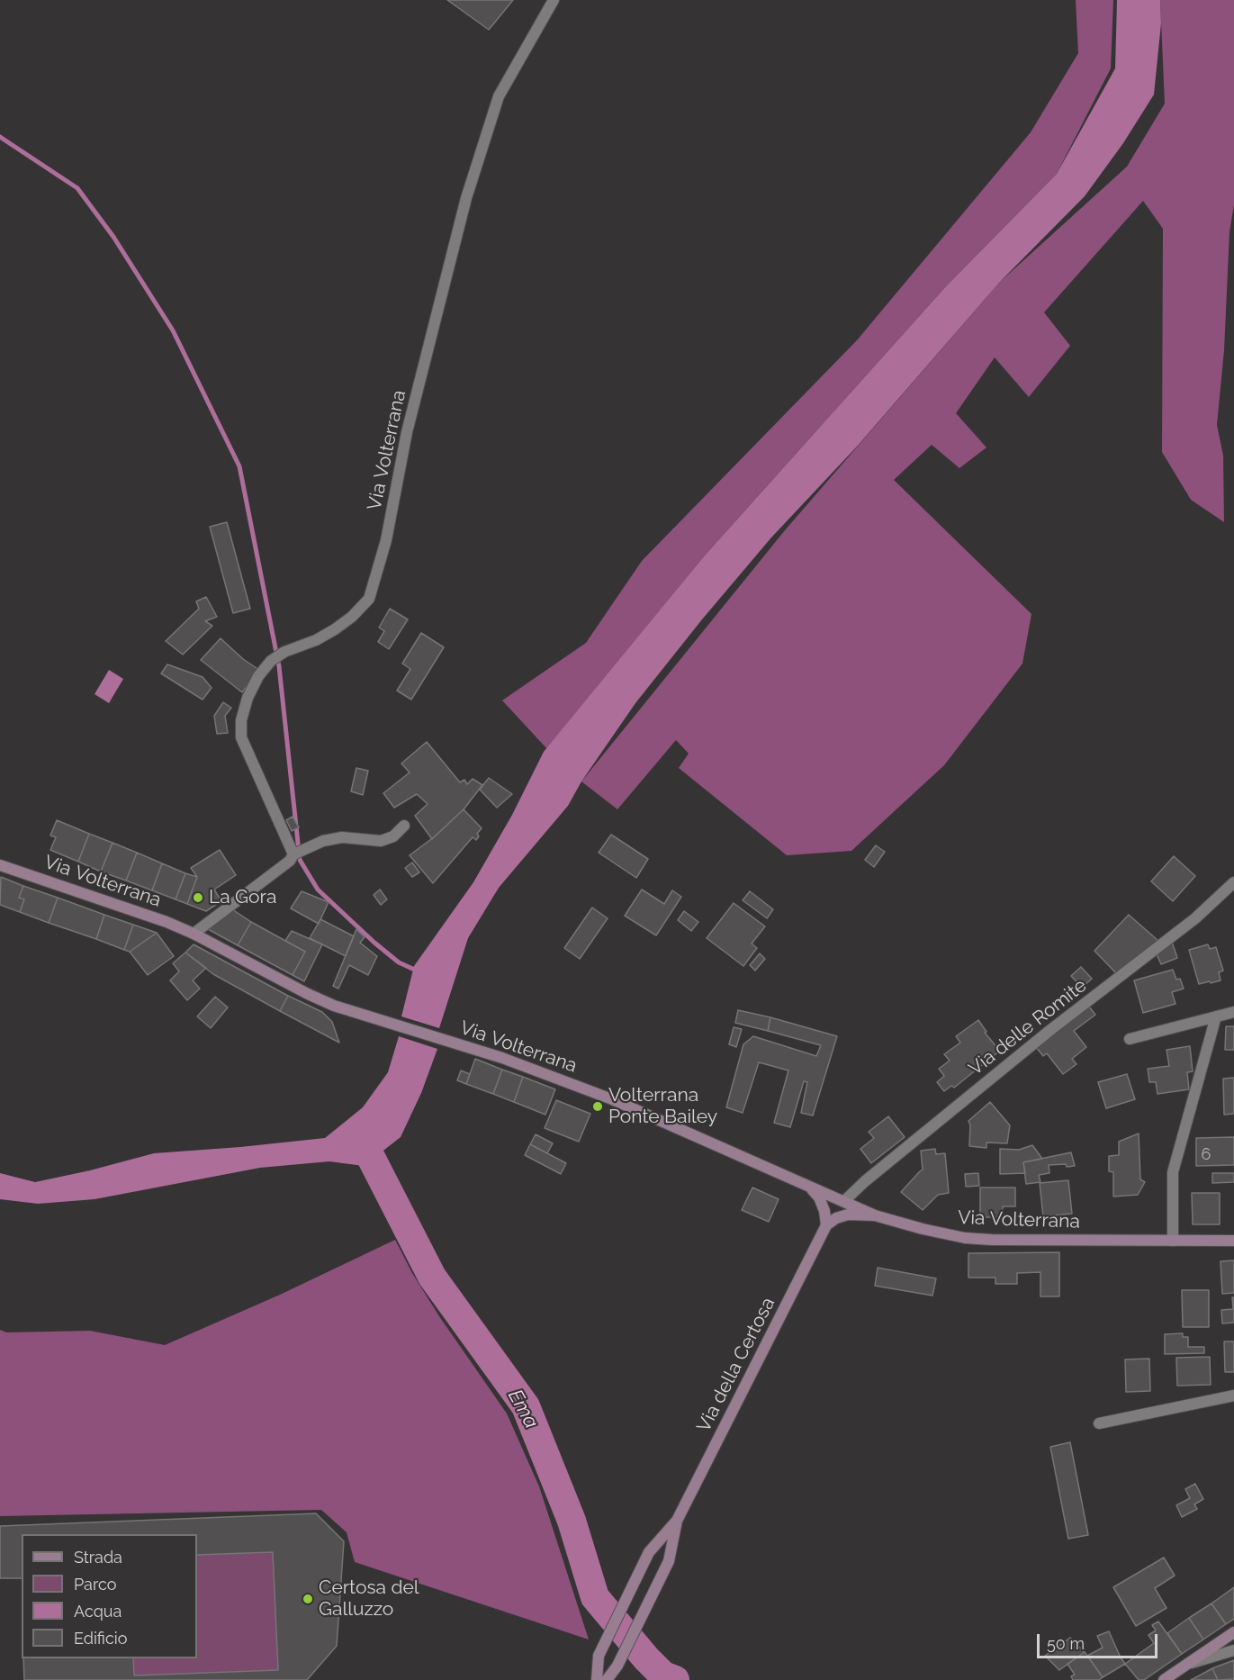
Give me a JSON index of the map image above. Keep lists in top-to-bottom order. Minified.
{"streets":{"main road":["Via Volterrana","Via della Certosa"],"street":["Via delle Romite"]},"crossings":[["Via Volterrana","Via delle Romite"],["Via Volterrana","Via della Certosa"]],"water":["Ema"],"places":["La Gora","Volterrana Ponte Bailey","Certosa del Galluzzo"],"house_numbers":["6"],"legend":["Strada","Parco","Acqua","Edificio"],"scale_bar":"50 m"}
